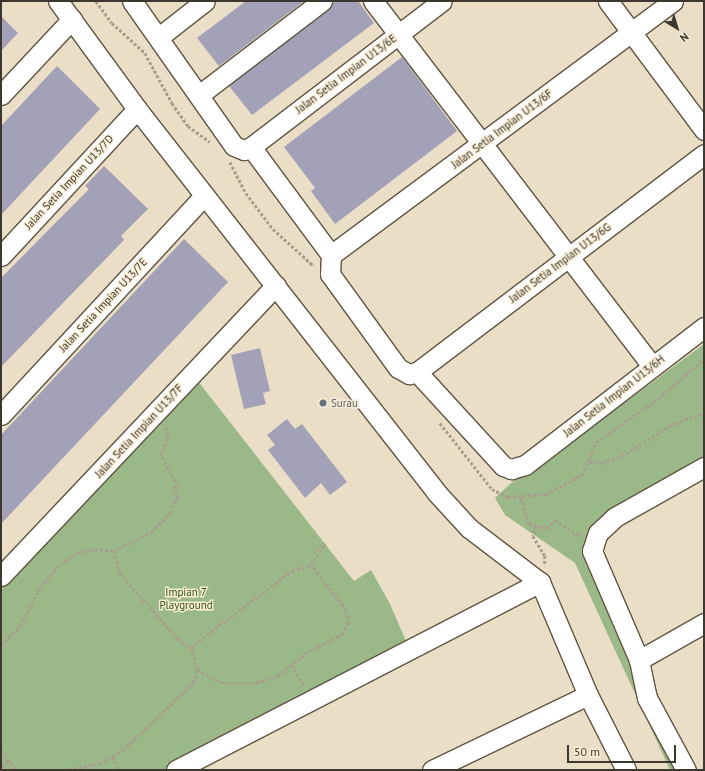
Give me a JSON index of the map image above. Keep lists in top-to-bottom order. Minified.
{"streets":{"street":["Jalan Setia Impian U13/6E","Jalan Setia Impian U13/6F","Jalan Setia Impian U13/7D","Jalan Setia Impian U13/6G","Jalan Setia Impian U13/7E","Jalan Setia Impian U13/6H","Jalan Setia Impian U13/7F"]},"crossings":[["Jalan Setia Impian U13/6G","Jalan Setia Impian U13/6H"]],"parks":["Impian 7 Playground"],"places":["Surau"],"scale_bar":"50 m","north":"bottom right"}
